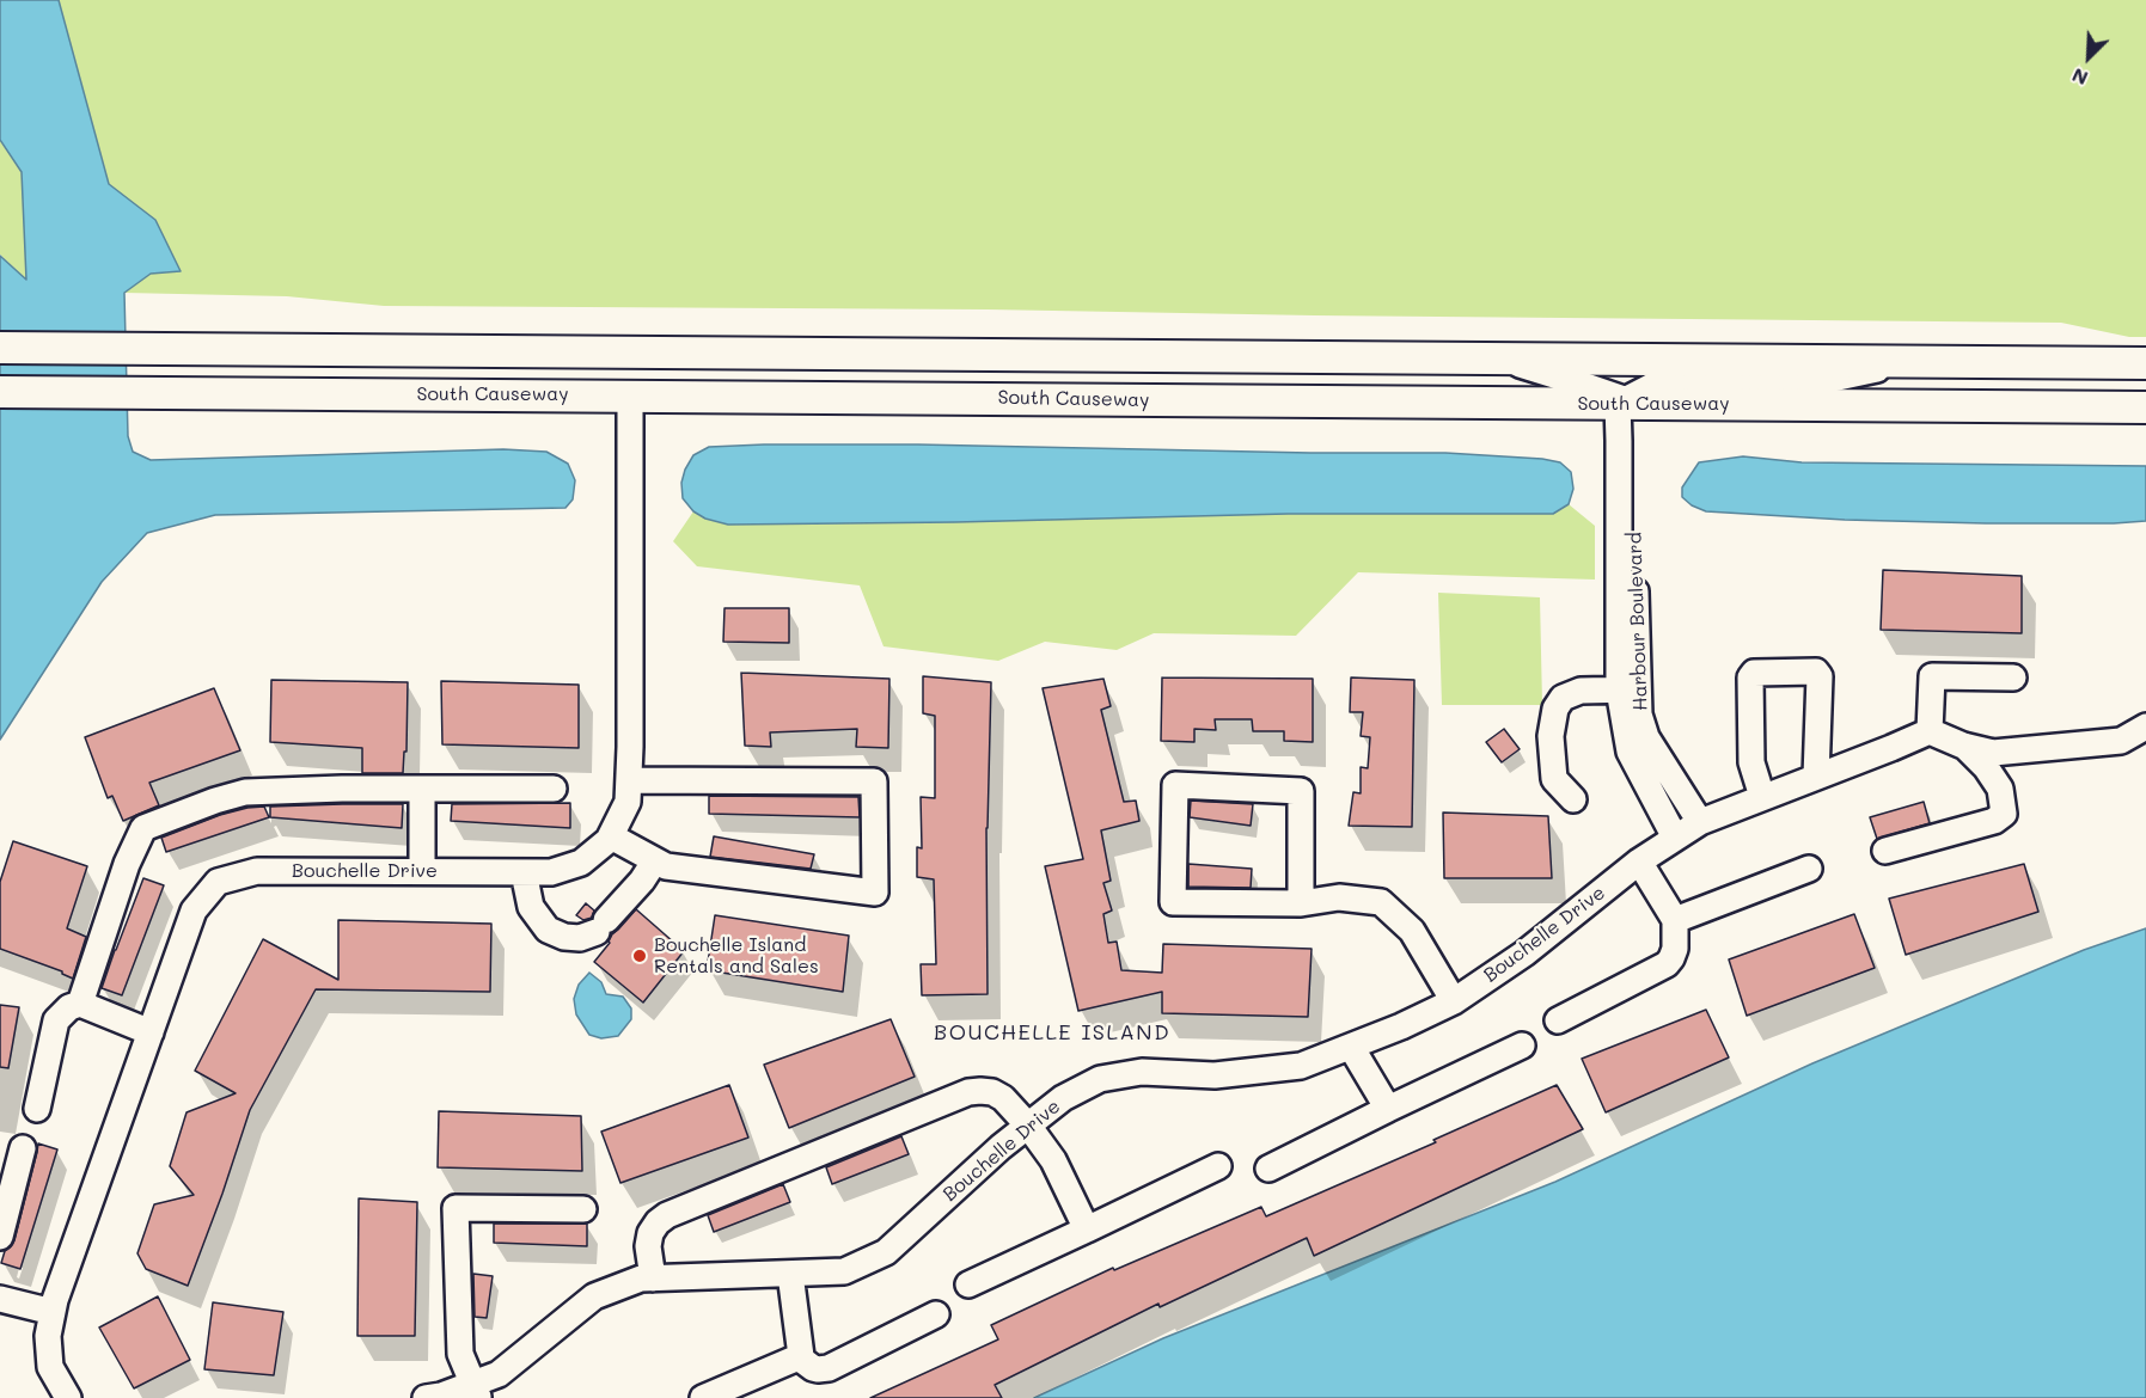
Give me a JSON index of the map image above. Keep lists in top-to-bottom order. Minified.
{"streets":{"main road":["South Causeway"],"street":["Harbour Boulevard","Bouchelle Drive"]},"crossings":[["South Causeway","Bouchelle Drive"],["Harbour Boulevard","Bouchelle Drive"]],"districts":["BOUCHELLE ISLAND"],"places":["Bouchelle Island Rentals and Sales"],"north":"bottom left"}
